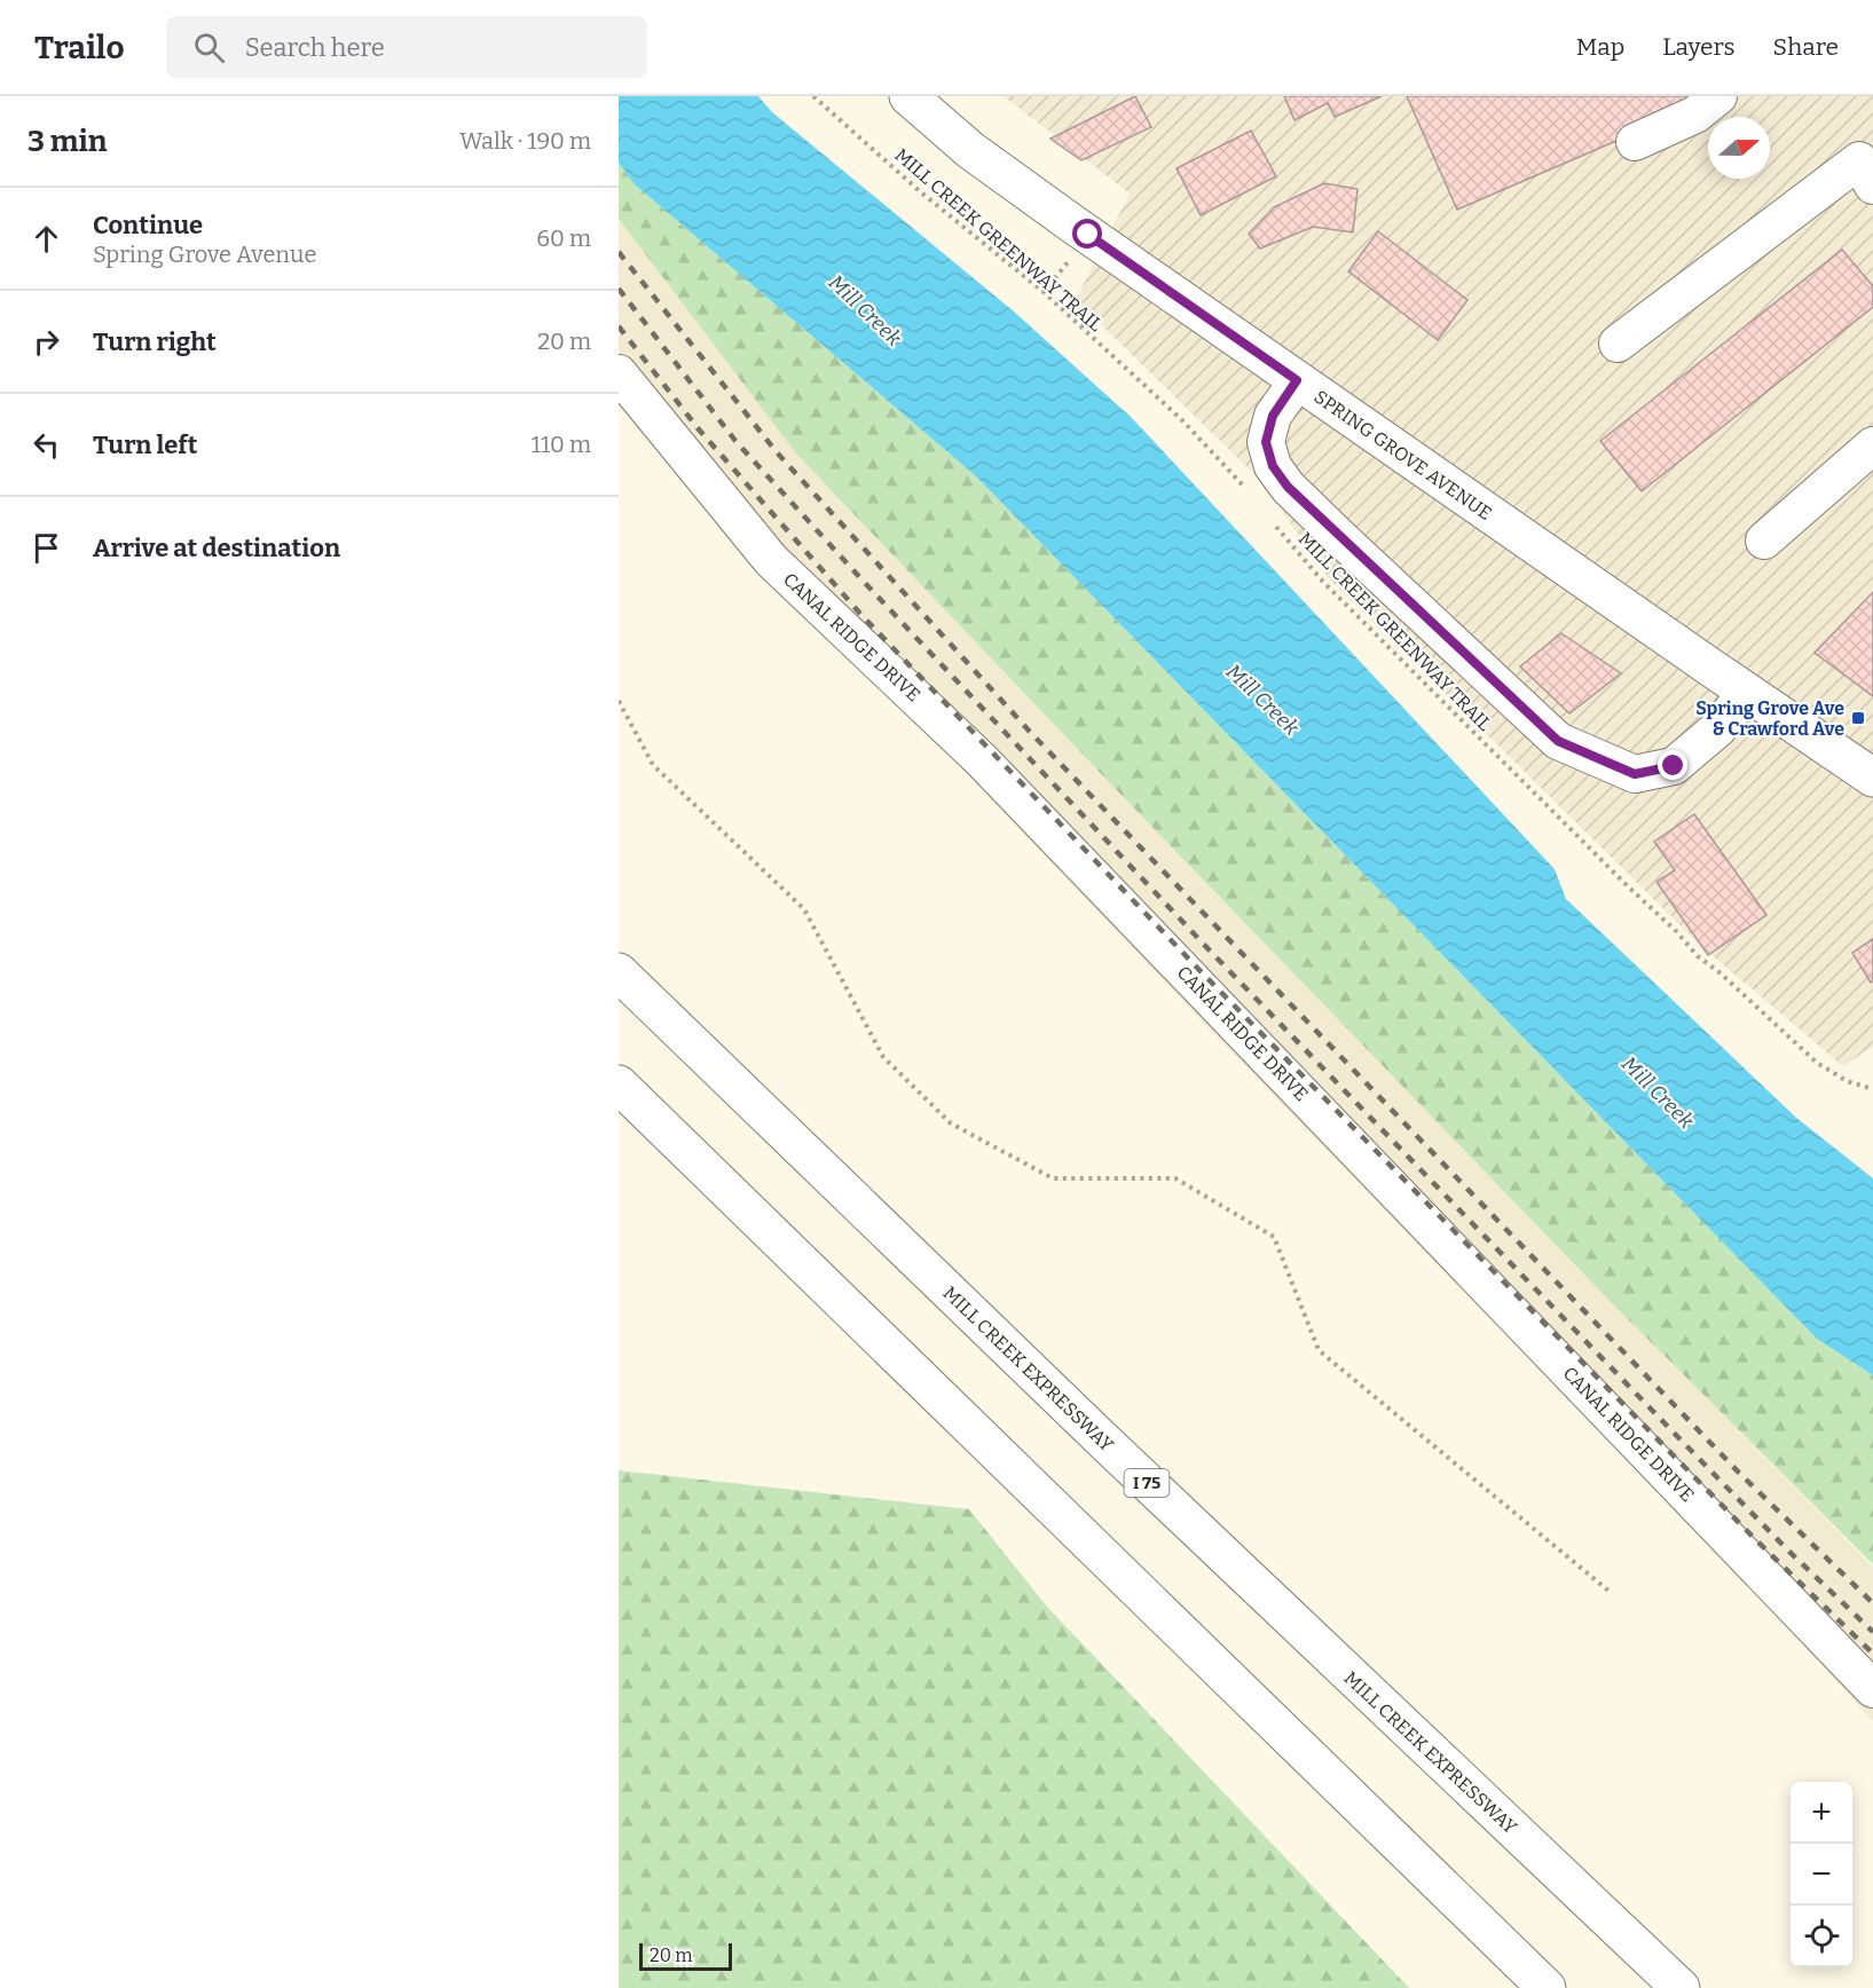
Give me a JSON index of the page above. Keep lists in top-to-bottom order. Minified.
{"streets":{"main road":["SPRING GROVE AVENUE","MILL CREEK EXPRESSWAY","I 75"],"lane":["CANAL RIDGE DRIVE"],"path":["MILL CREEK GREENWAY TRAIL"]},"water":["Mill Creek"],"places":{"transit":["Spring Grove Ave & Crawford Ave"]},"scale_bar":"20 m","north":"right","page":{"header":"Trailo","search":"Search here","nav":["Map","Layers","Share"],"heading":["3 min","Walk · 190 m"],"list":[["Continue","Spring Grove Avenue","60 m"],["Turn right","20 m"],["Turn left","110 m"],"Arrive at destination"],"map_buttons":["+","−"],"scale":"20 m"}}
